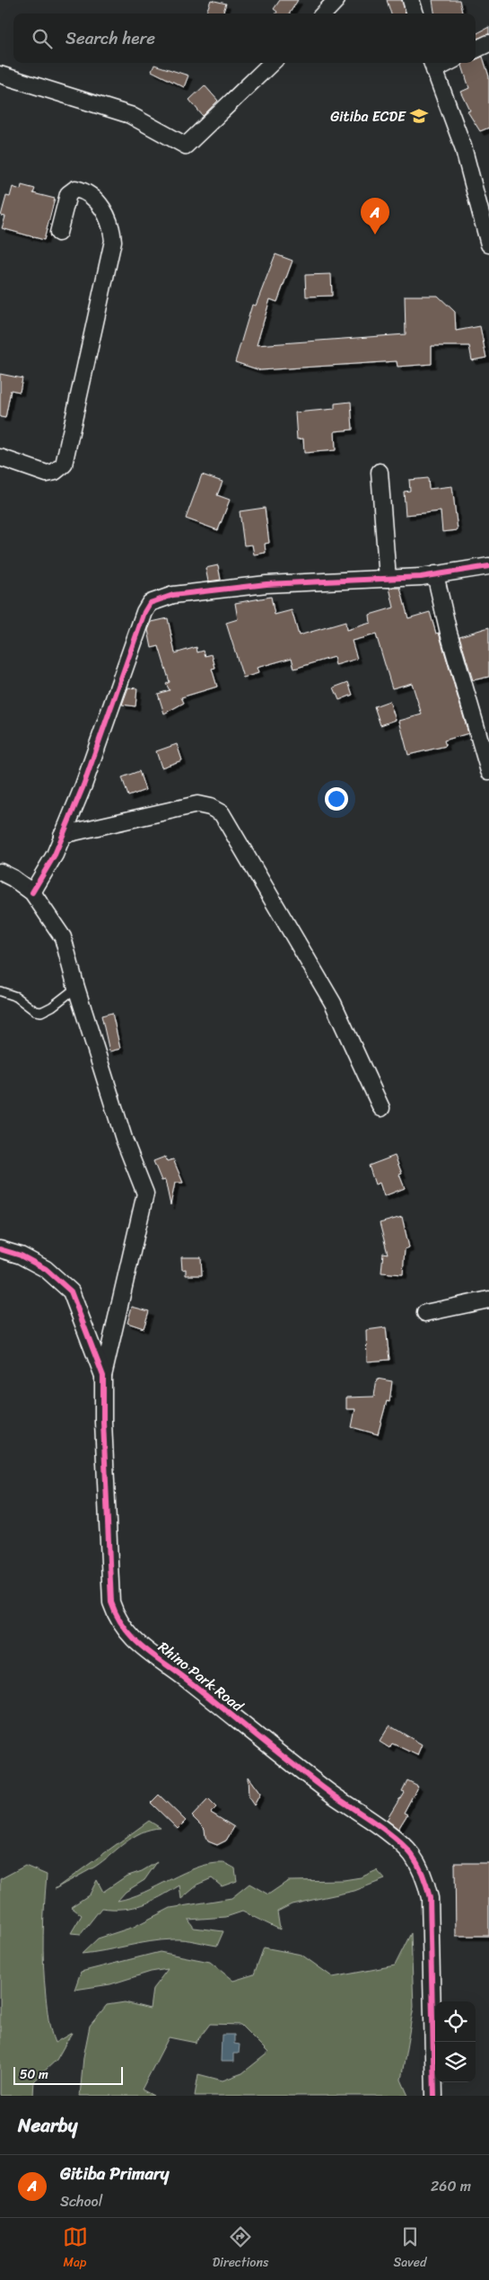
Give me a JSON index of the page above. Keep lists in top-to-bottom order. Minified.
{"streets":{"street":["Rhino Park Road"]},"places":{"school or university":["Gitiba ECDE"]},"scale_bar":"50 m","page":{"search":"Search here","pins":"A","scale":"50 m","heading":"Nearby","list":[{"mark":"A","name":"Gitiba Primary","note":"School","value":"260 m"}],"nav":["Map","Directions","Saved"]}}
